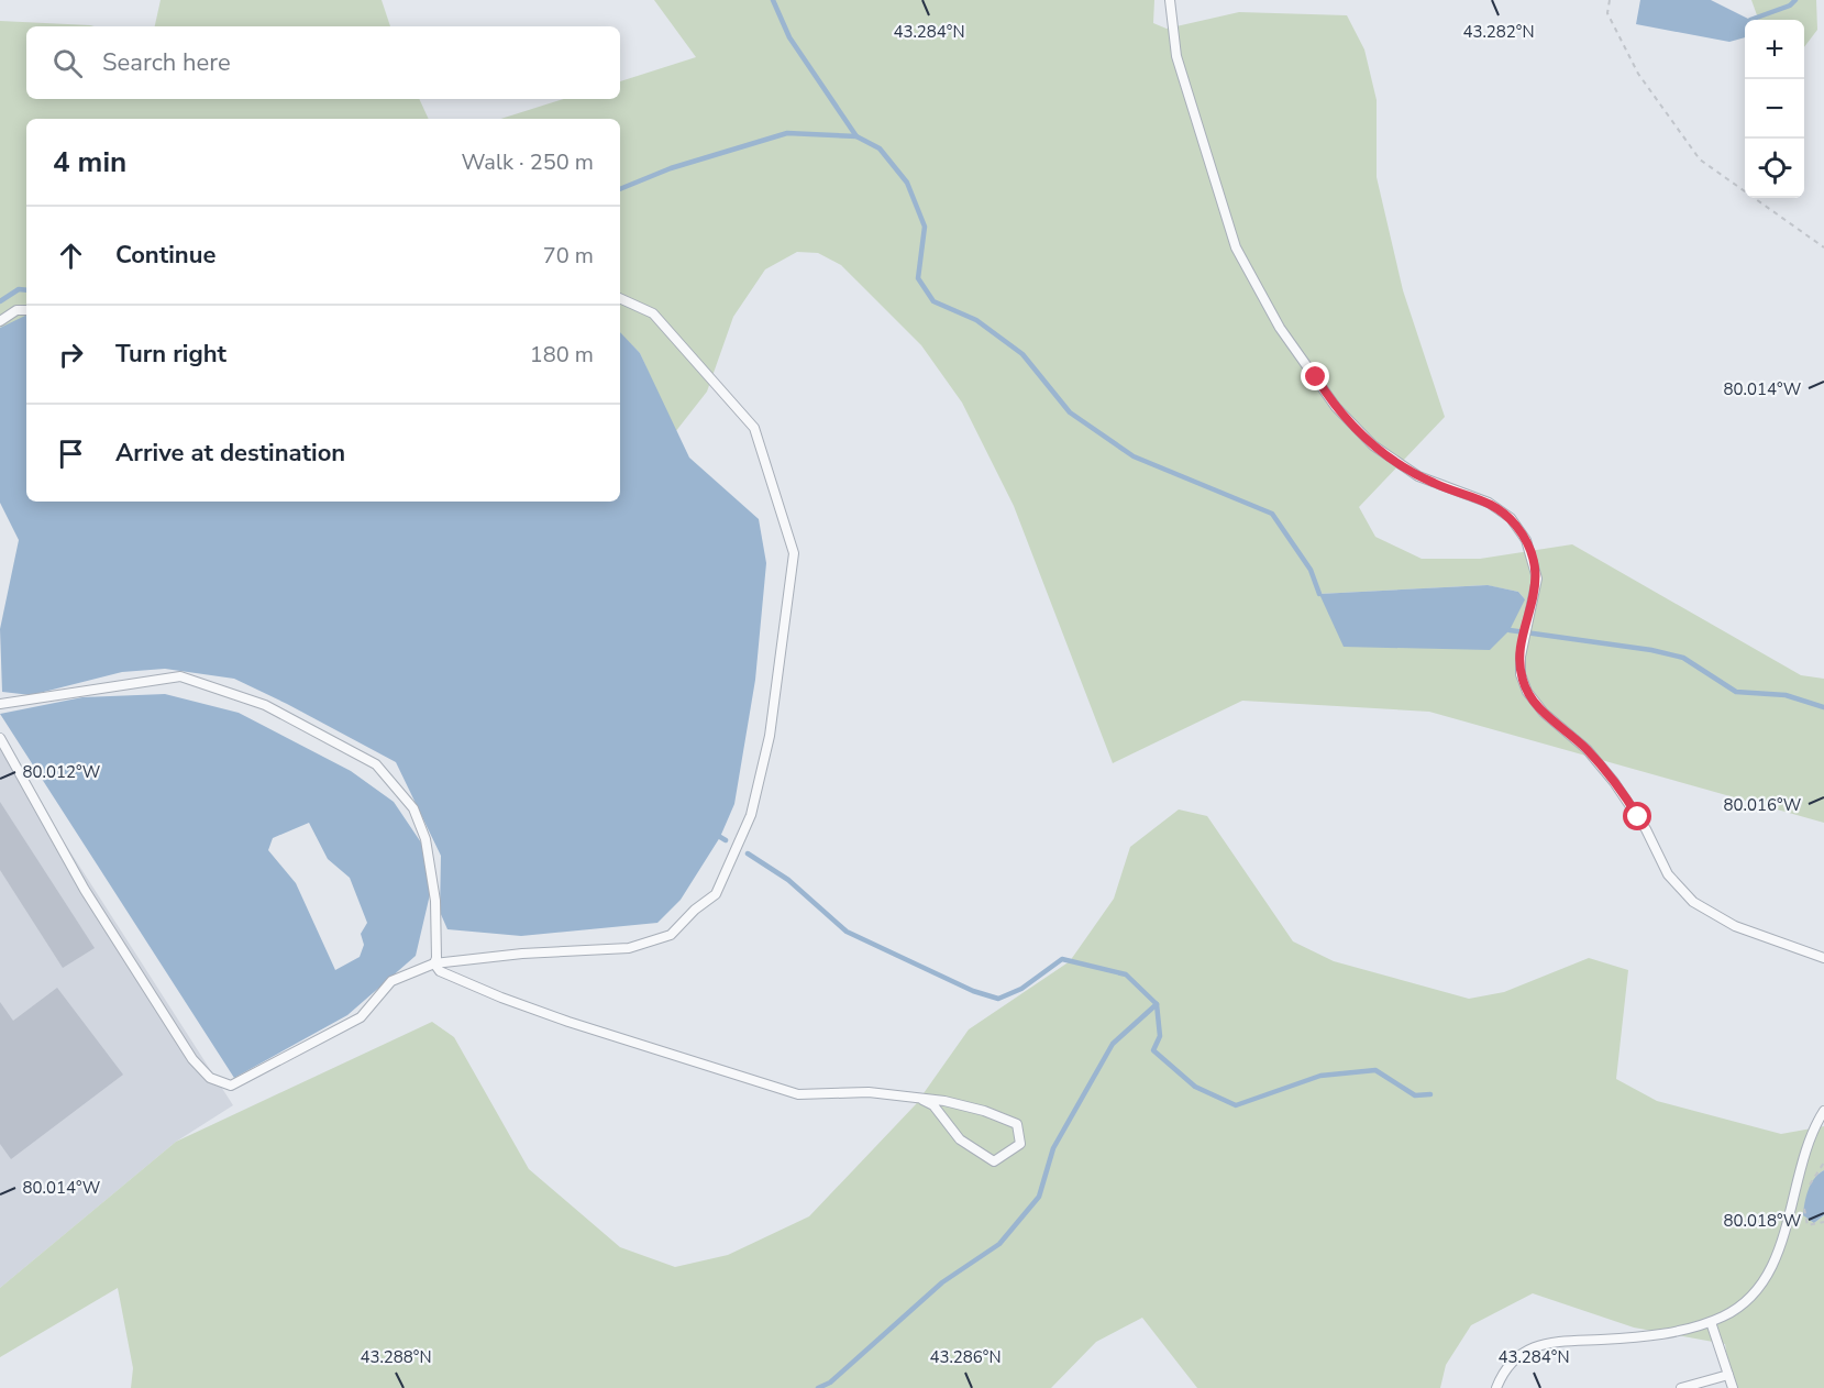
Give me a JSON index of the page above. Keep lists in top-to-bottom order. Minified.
{"page":{"map_buttons":["+","−"],"search":"Search here","heading":["4 min","Walk · 250 m"],"list":[["Continue","70 m"],["Turn right","180 m"],"Arrive at destination"]},"coordinates":["43.284°N","43.282°N","80.014°W","80.012°W","80.016°W","80.018°W","43.288°N","43.286°N"]}
